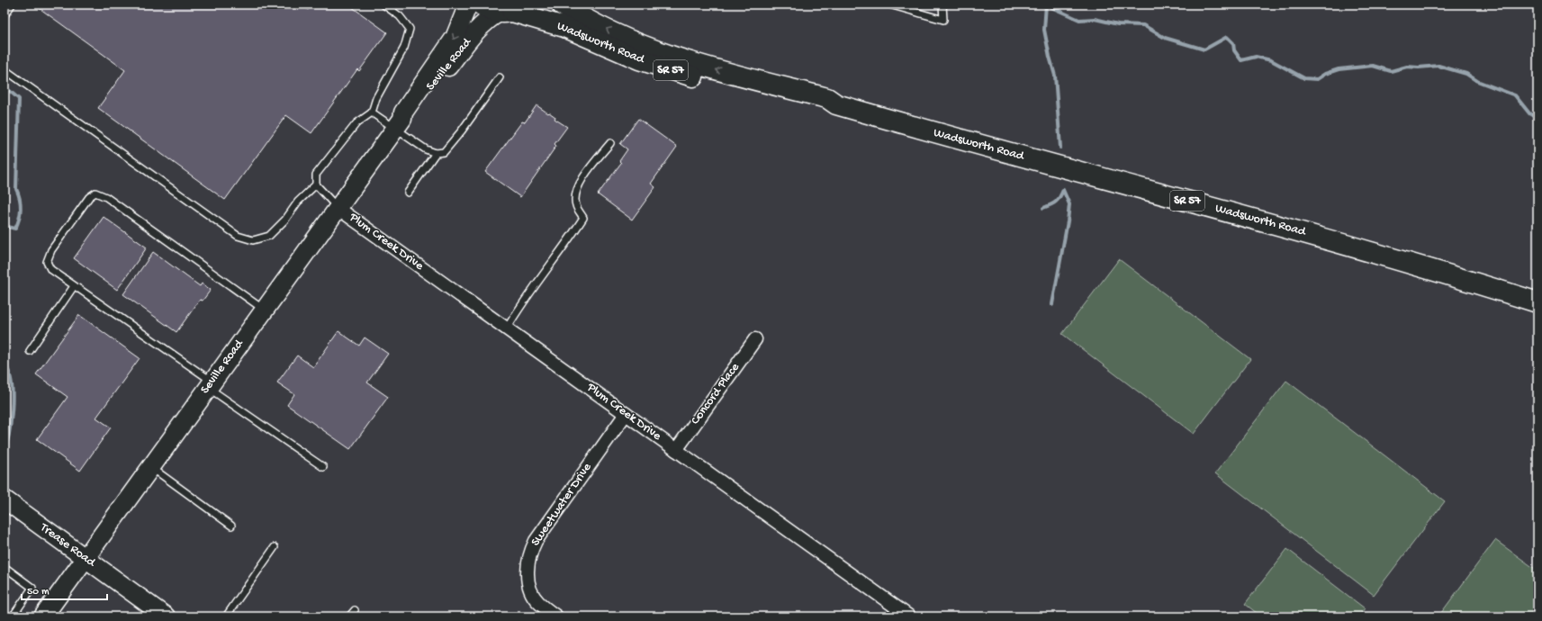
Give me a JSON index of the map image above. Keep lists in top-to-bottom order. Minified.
{"streets":{"highway":["Wadsworth Road","SR 57"],"street":["Seville Road","Plum Creek Drive","Concord Place","Sweetwater Drive","Trease Road"]},"crossings":[["Wadsworth Road","Seville Road"],["Seville Road","Plum Creek Drive"],["Seville Road","Trease Road"],["Plum Creek Drive","Concord Place"],["Plum Creek Drive","Sweetwater Drive"]],"scale_bar":"50 m"}
